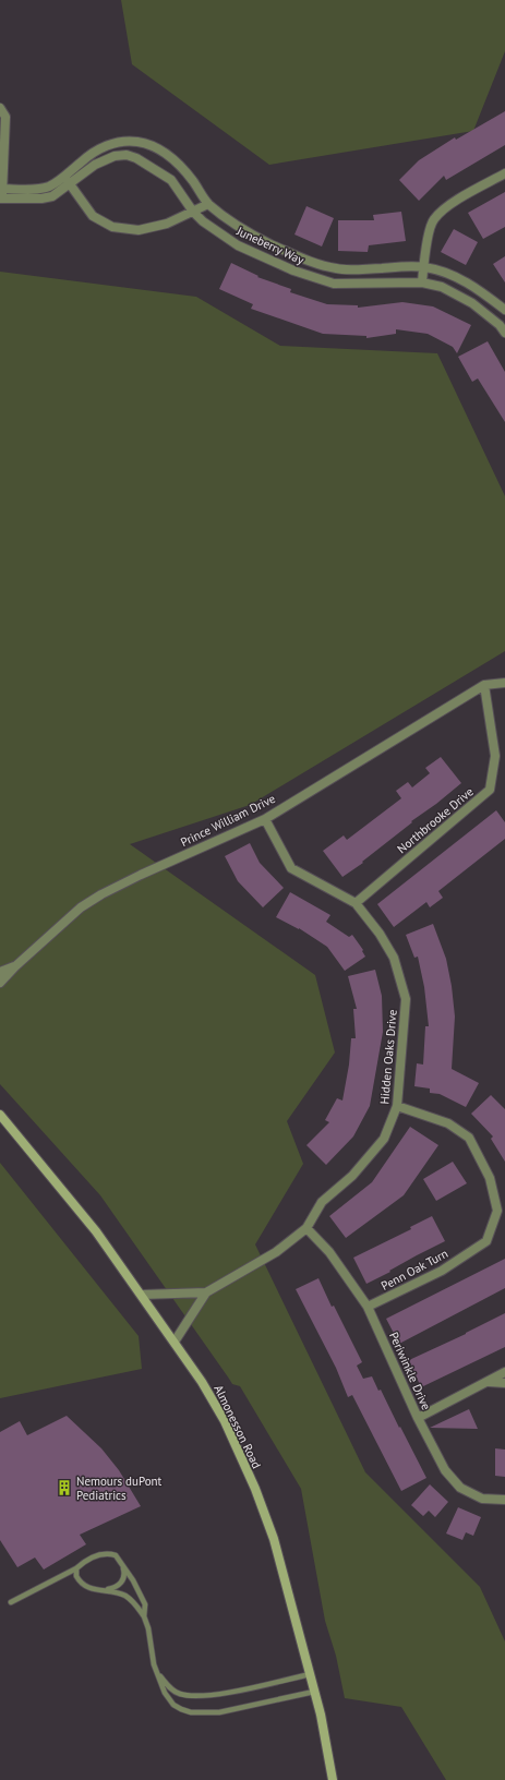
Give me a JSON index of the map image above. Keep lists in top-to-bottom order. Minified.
{"streets":{"main road":["Almonesson Road"],"street":["Juneberry Way","Prince William Drive","Northbrooke Drive","Hidden Oaks Drive","Penn Oak Turn","Periwinkle Drive"]},"crossings":[["Prince William Drive","Northbrooke Drive"],["Prince William Drive","Hidden Oaks Drive"],["Northbrooke Drive","Hidden Oaks Drive"],["Hidden Oaks Drive","Penn Oak Turn"],["Hidden Oaks Drive","Periwinkle Drive"],["Hidden Oaks Drive","Almonesson Road"],["Penn Oak Turn","Periwinkle Drive"]],"places":{"building":["Nemours duPont Pediatrics"]}}
